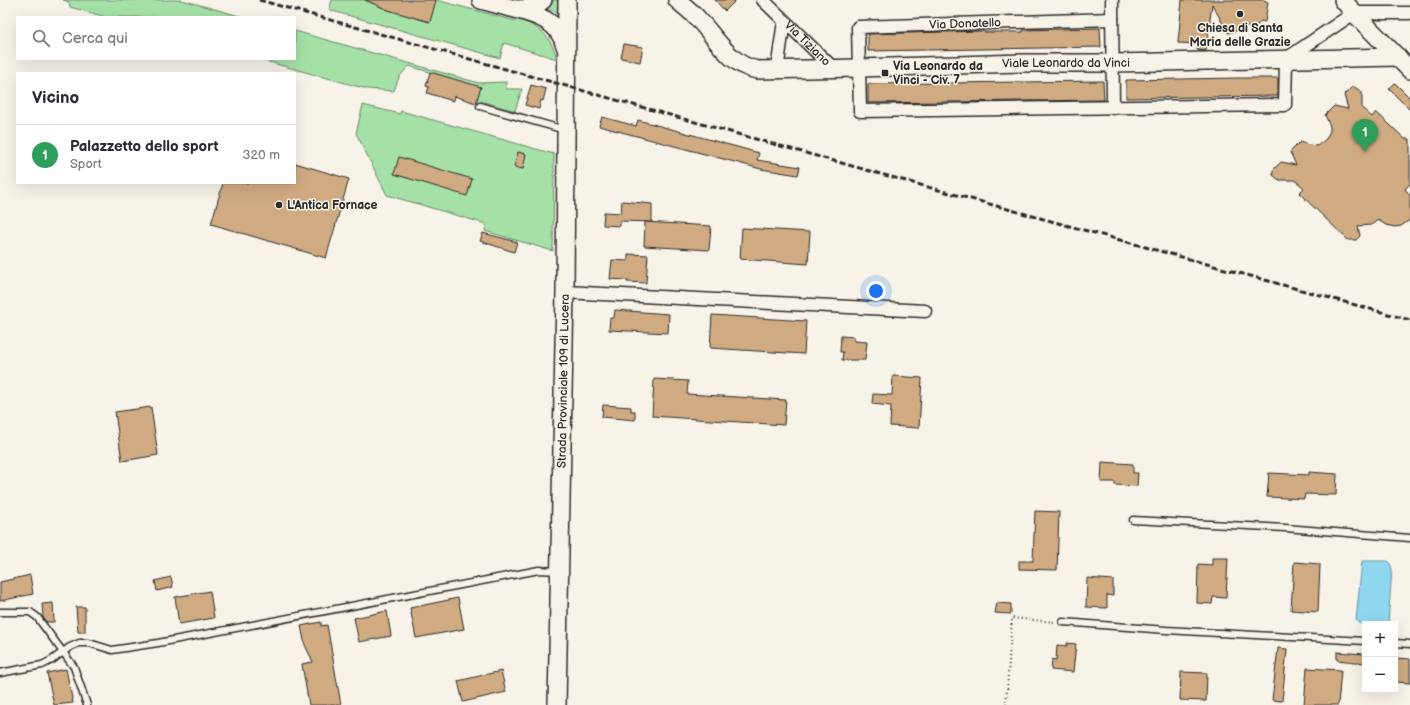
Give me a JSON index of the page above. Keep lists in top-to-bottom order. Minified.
{"streets":{"street":["Via Donatello","Via Tiziano","Viale Leonardo da Vinci","Strada Provinciale 109 di Lucera"]},"crossings":[["Via Donatello","Viale Leonardo da Vinci"],["Via Tiziano","Viale Leonardo da Vinci"]],"places":{"other":["Chiesa di Santa Maria delle Grazie","L'Antica Fornace"],"transit":["Via Leonardo da Vinci - Civ. 7"]},"page":{"search":"Cerca qui","heading":"Vicino","pins":"1","list":[{"mark":"1","name":"Palazzetto dello sport","note":"Sport","value":"320 m"}],"map_buttons":["+","−"]}}
